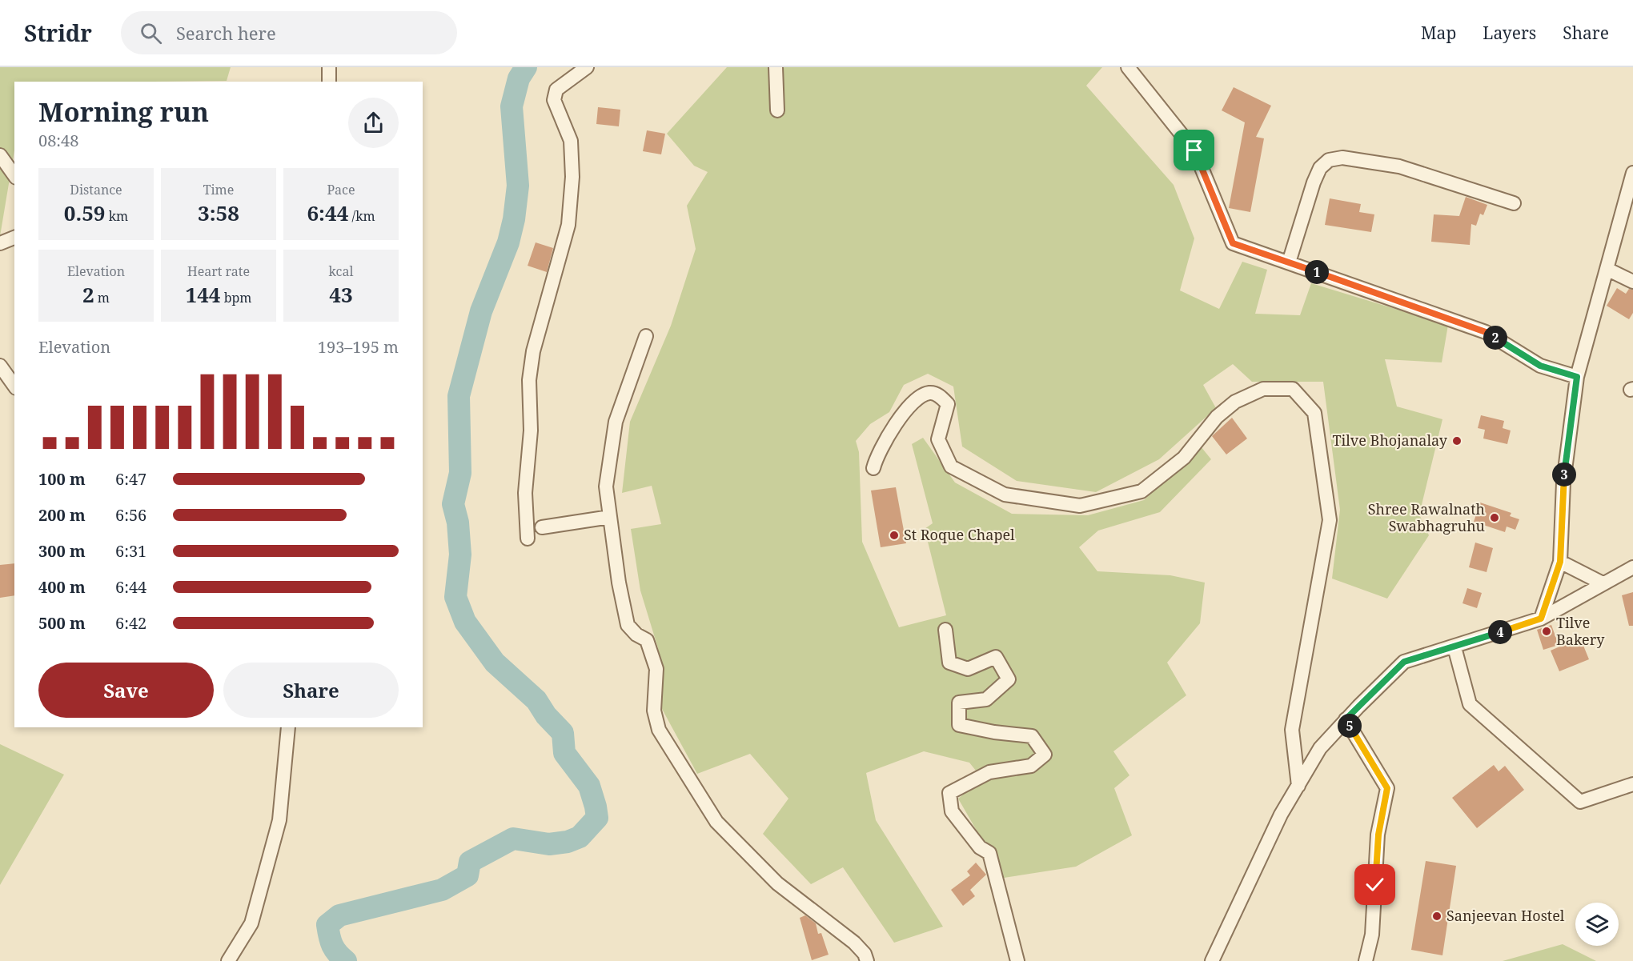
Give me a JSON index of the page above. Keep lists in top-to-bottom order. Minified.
{"places":["Tilve Bhojanalay","Shree Rawalnath Swabhagruhu","St Roque Chapel","Tilve Bakery","Sanjeevan Hostel"],"page":{"header":"Stridr","search":"Search here","nav":["Map","Layers","Share"],"heading":["Morning run","08:48"],"stats":[["Distance","0.59 km"],["Time","3:58"],["Pace","6:44 /km"],["Elevation","2 m"],["Heart rate","144 bpm"],["kcal","43"]],"pins":["1","2","3","4","5"],"chart":["Elevation","193–195 m"],"list":[{"name":"100 m","note":"6:47"},{"name":"200 m","note":"6:56"},{"name":"300 m","note":"6:31"},{"name":"400 m","note":"6:44"},{"name":"500 m","note":"6:42"}],"buttons":["Save","Share"]}}
